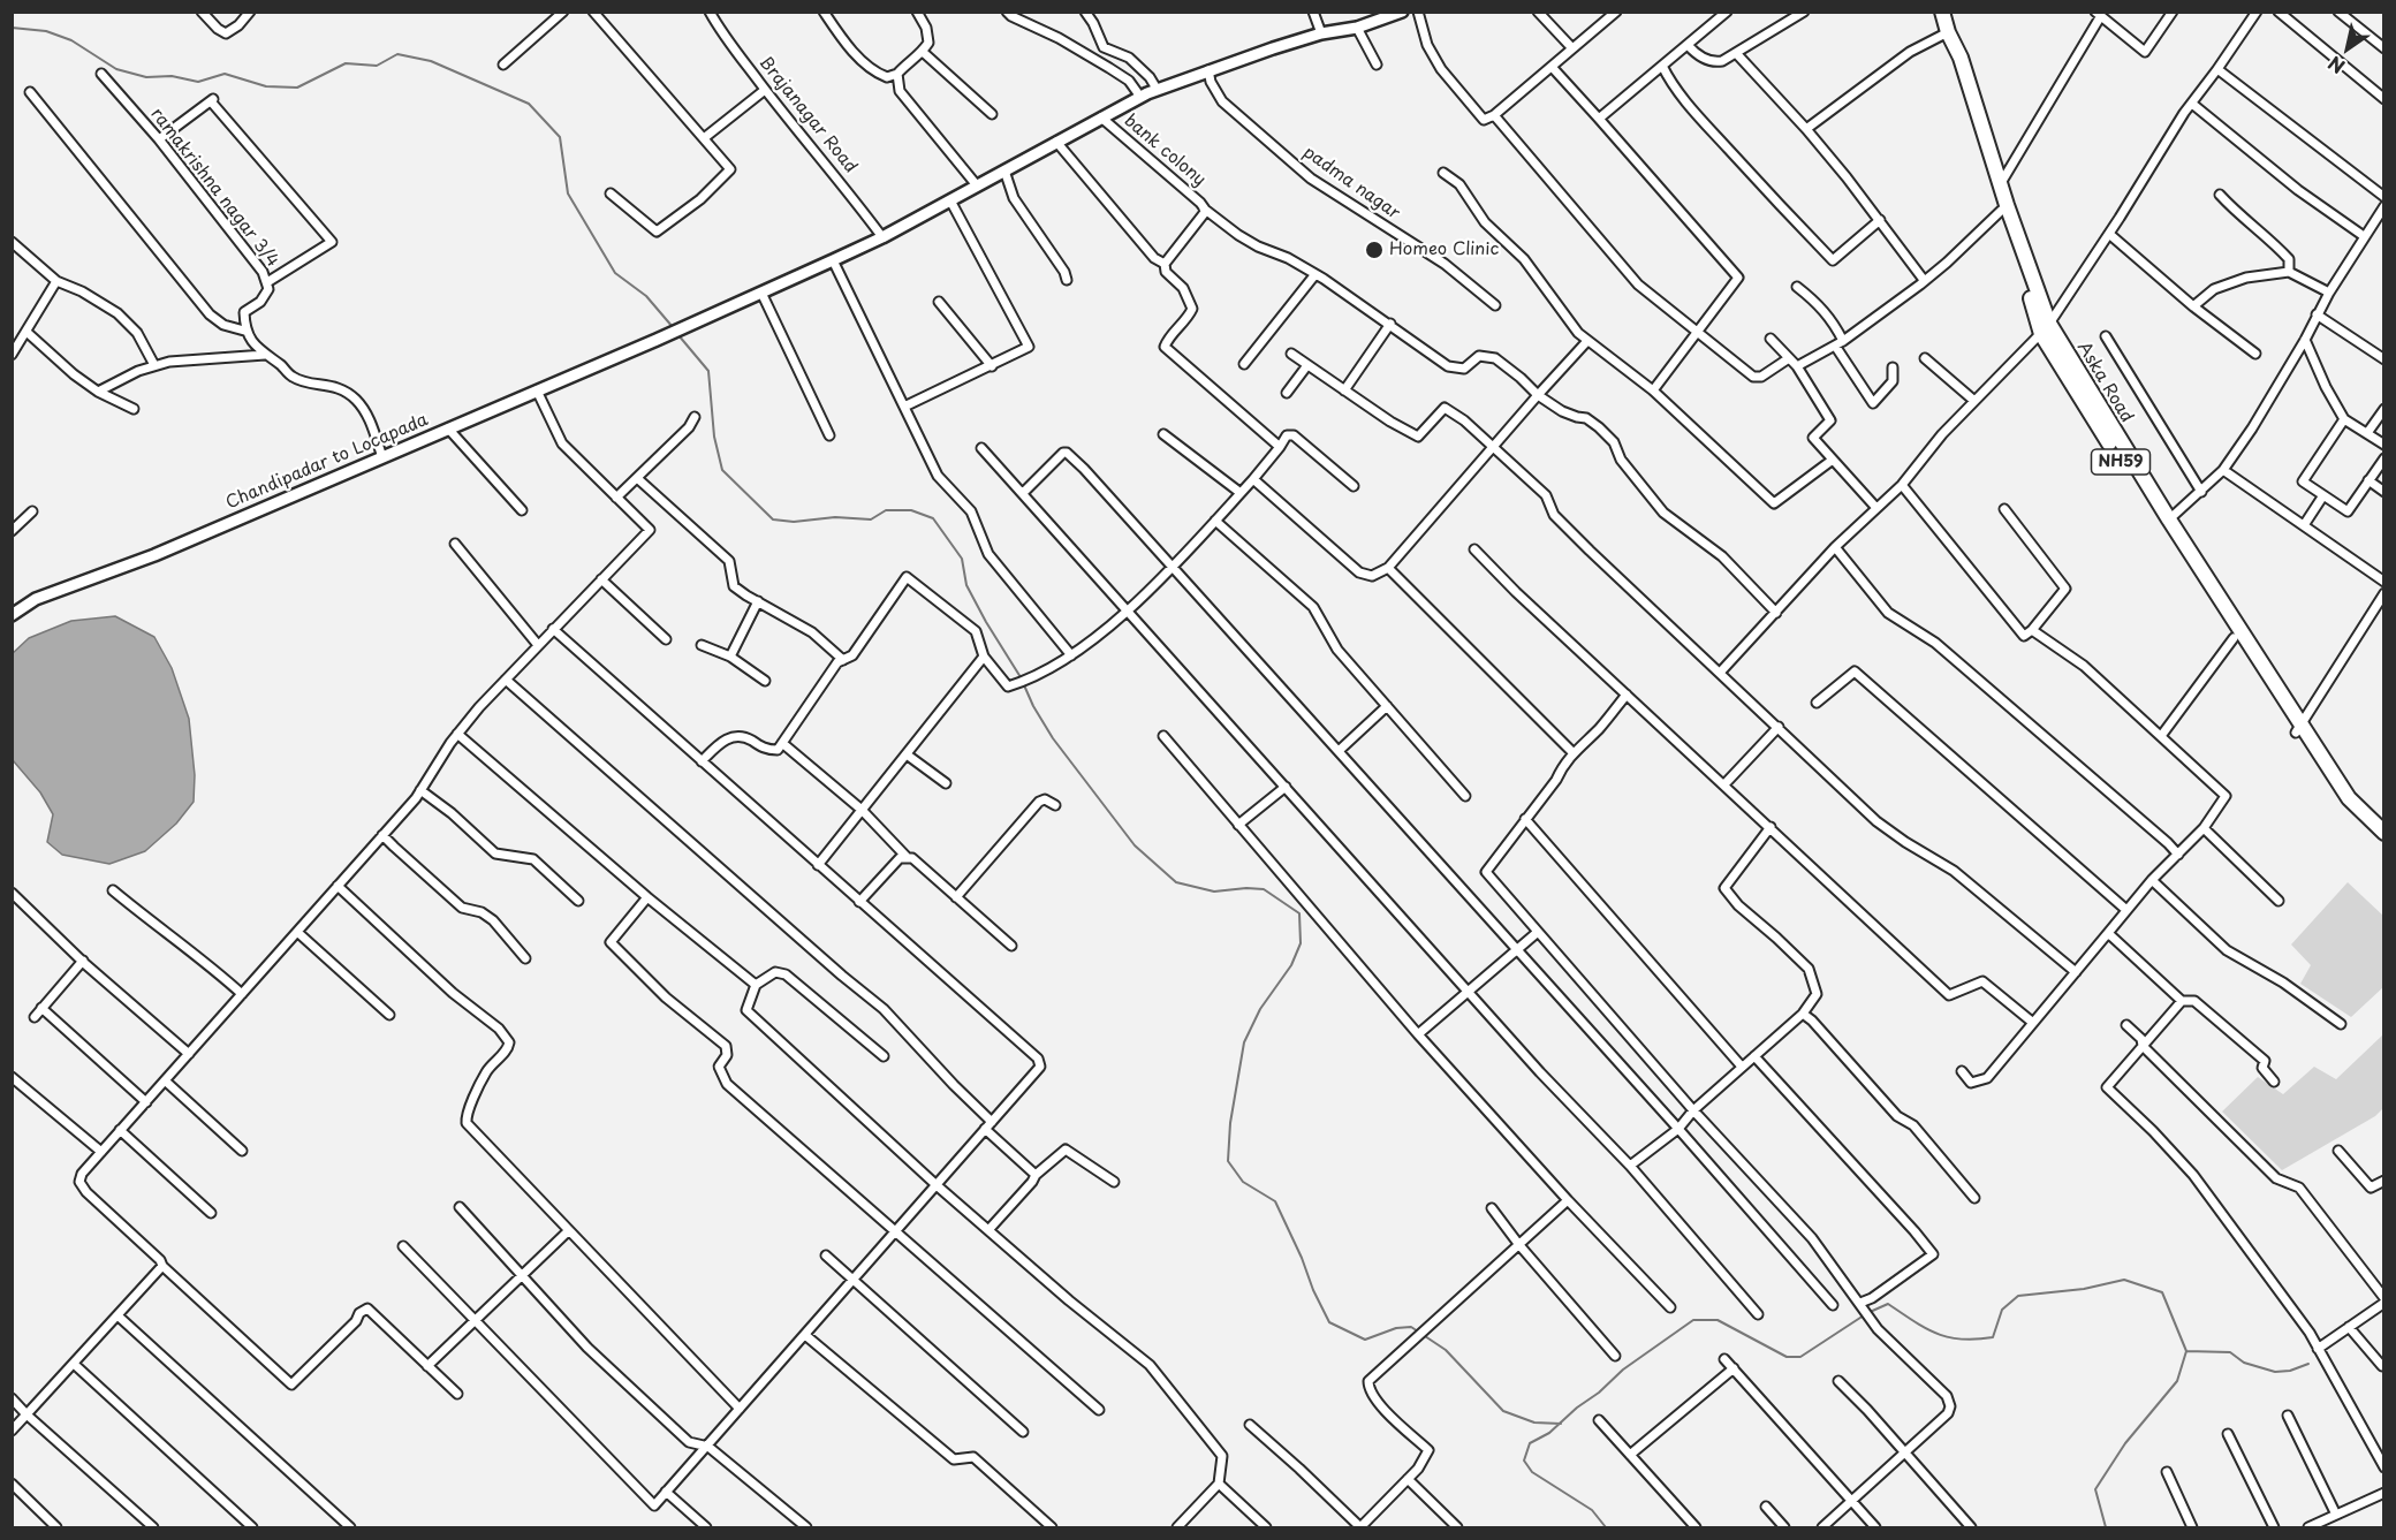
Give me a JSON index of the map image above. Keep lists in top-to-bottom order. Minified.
{"streets":{"highway":["Aska Road","NH59"],"street":["Brajanagar Road","bank colony","padma nagar","ramakrishna nagar 3/4","Chandipadar to Locapada"]},"crossings":[["Brajanagar Road","Chandipadar to Locapada"],["bank colony","Chandipadar to Locapada"],["padma nagar","Chandipadar to Locapada"],["Aska Road","NH59"]],"places":["Homeo Clinic"],"north":"bottom left"}
